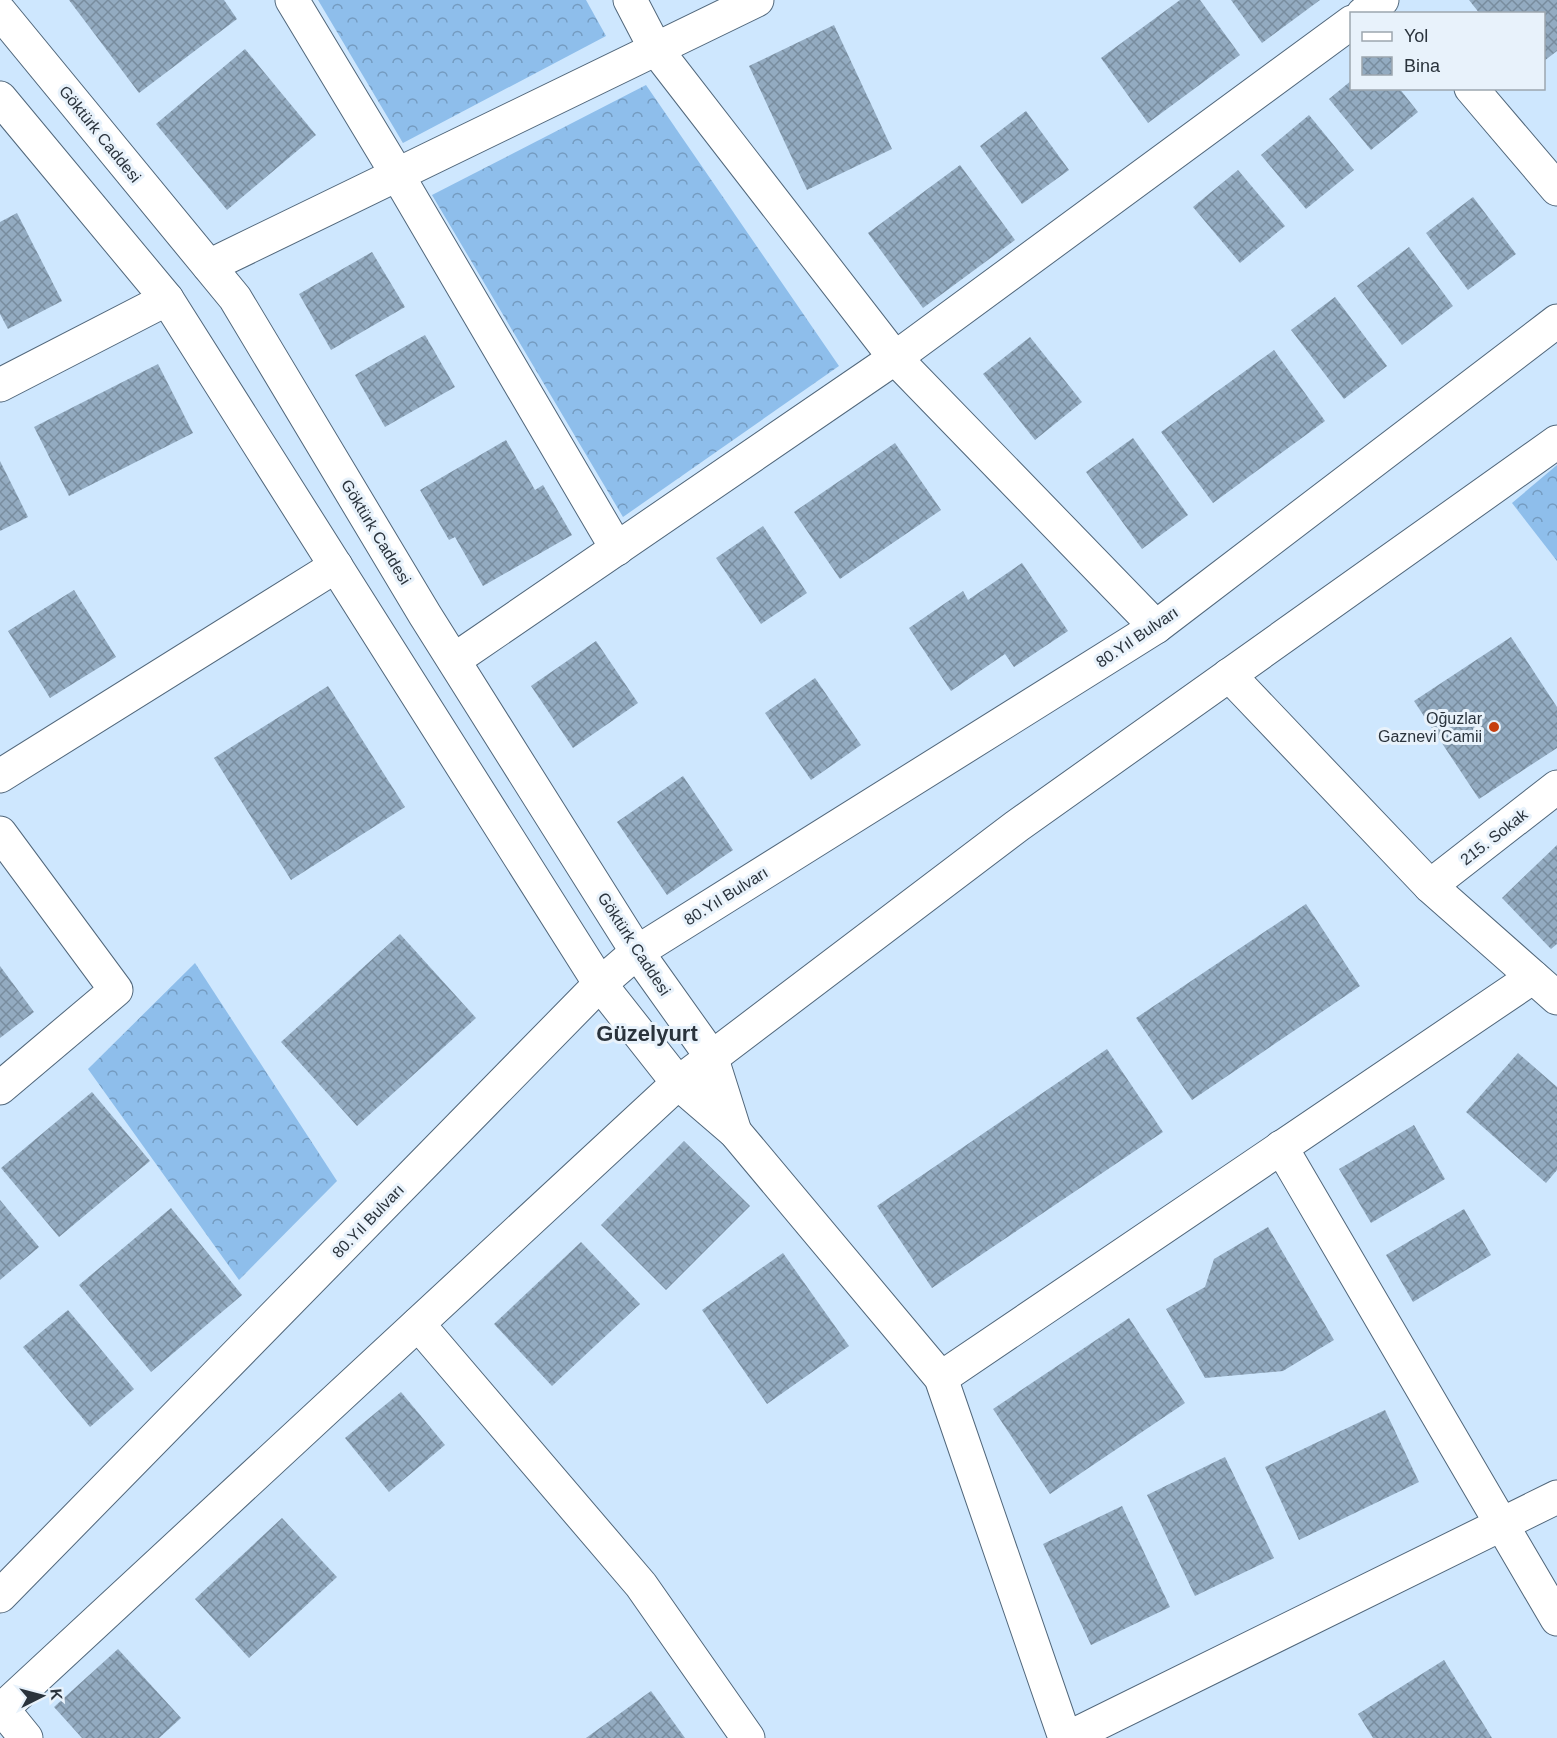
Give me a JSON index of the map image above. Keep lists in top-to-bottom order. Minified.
{"streets":{"street":["Göktürk Caddesi","80.Yıl Bulvarı","215. Sokak"]},"crossings":[["Göktürk Caddesi","80.Yıl Bulvarı"]],"districts":["Güzelyurt"],"places":["Oğuzlar Gaznevi Camii"],"legend":["Yol","Bina"],"north":"right"}
